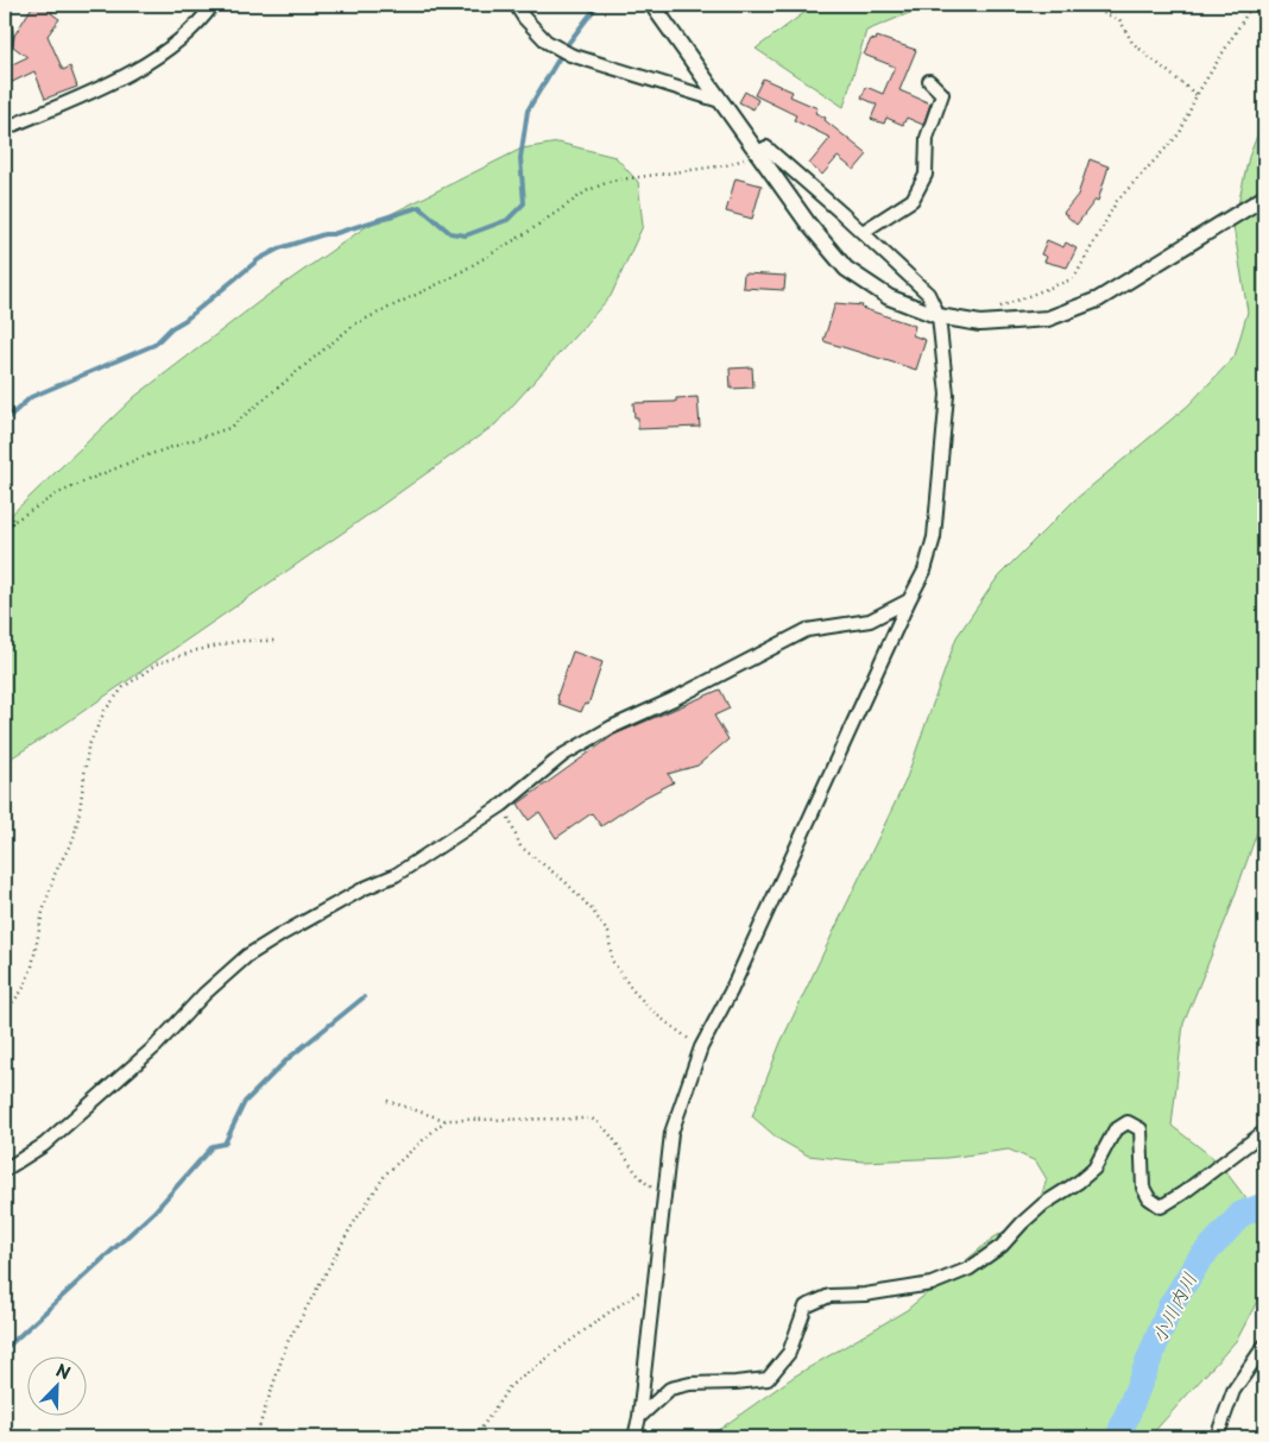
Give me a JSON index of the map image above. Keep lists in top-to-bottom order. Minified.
{"water":["小川内川"],"north":"top right"}
